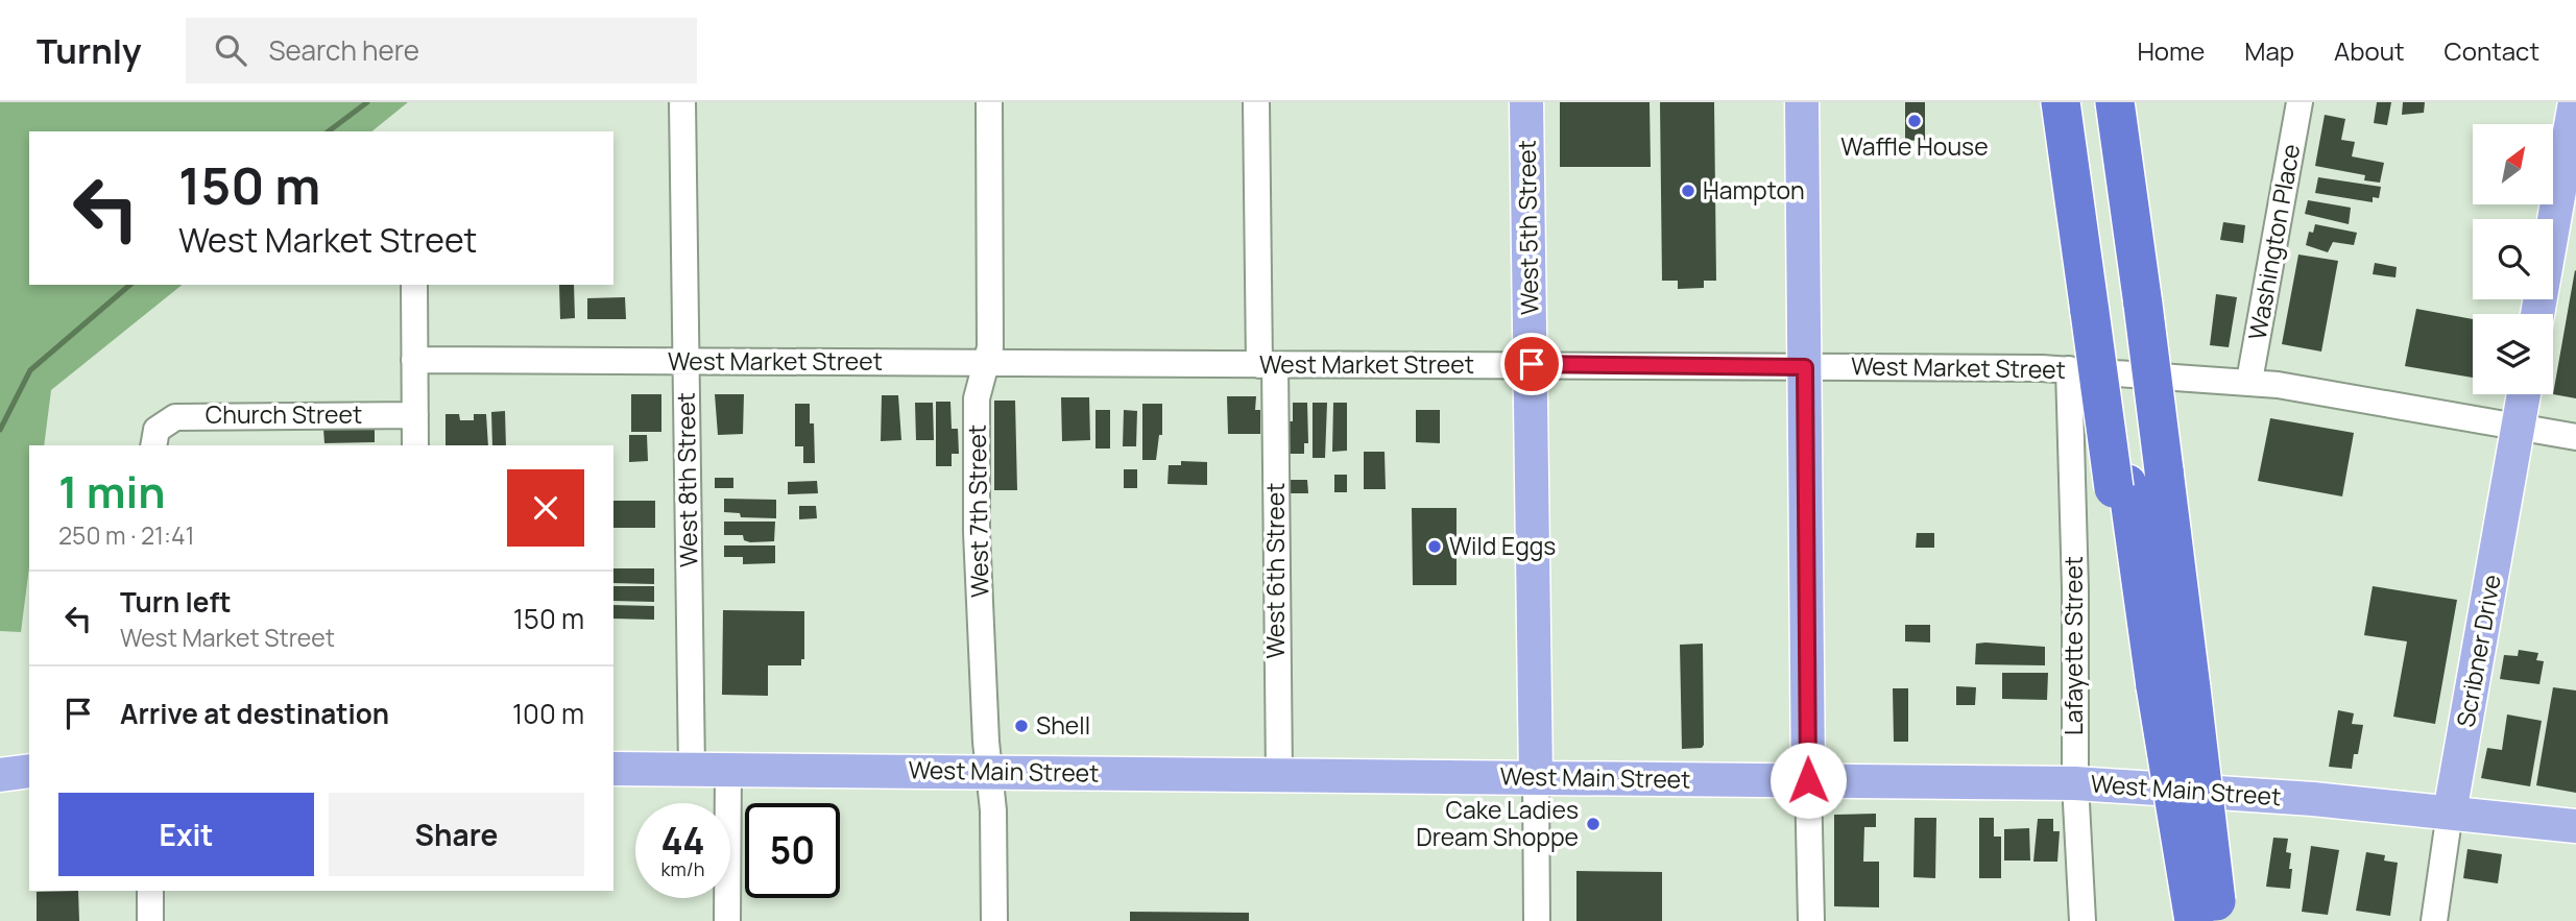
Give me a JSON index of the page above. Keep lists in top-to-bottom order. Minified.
{"streets":{"main road":["West 5th Street","Scribner Drive","West Main Street"],"street":["Washington Place","West Market Street","Church Street","West 8th Street","West 7th Street","West 6th Street","Lafayette Street"]},"crossings":[["West 5th Street","West Market Street"],["West 5th Street","West Main Street"],["Washington Place","West Market Street"],["West Market Street","West 8th Street"],["West Market Street","West 7th Street"],["West Market Street","West 6th Street"],["West Market Street","Lafayette Street"],["West Market Street","Scribner Drive"],["West 8th Street","West Main Street"],["West 7th Street","West Main Street"],["West 6th Street","West Main Street"],["Lafayette Street","West Main Street"],["Scribner Drive","West Main Street"]],"places":["Waffle House","Hampton","Wild Eggs","Shell","Cake Ladies Dream Shoppe"],"north":"top right","page":{"header":"Turnly","search":"Search here","nav":["Home","Map","About","Contact"],"turn":["150 m","West Market Street"],"heading":["1 min","250 m · 21:41"],"list":[{"name":"Turn left","note":"West Market Street","value":"150 m"},{"name":"Arrive at destination","value":"100 m"}],"buttons":["Exit","Share"],"speed":"44 km/h","limit":"50"}}
